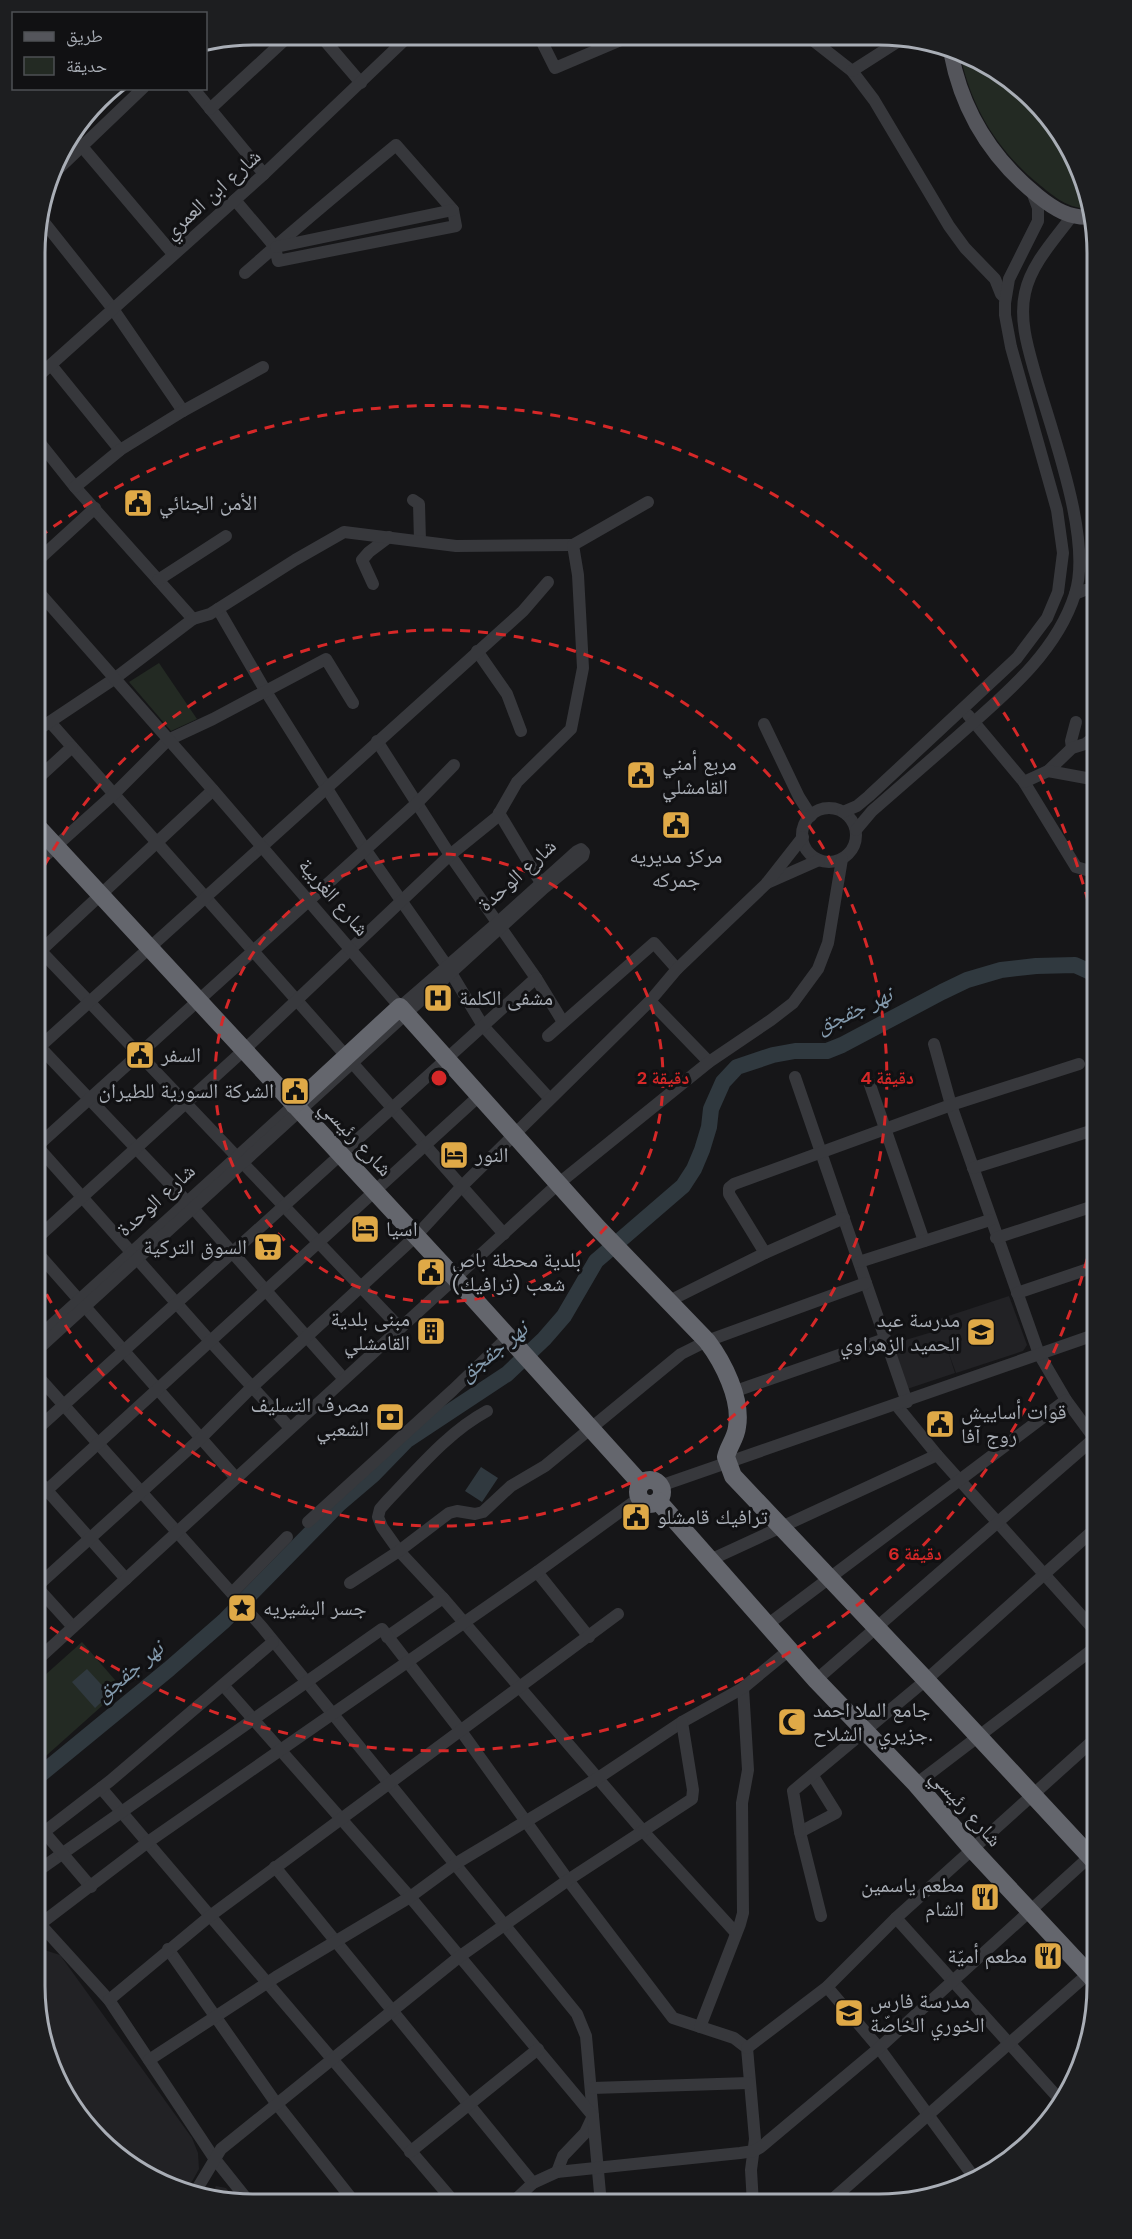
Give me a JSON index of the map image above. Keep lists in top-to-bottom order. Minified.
{"streets":{"highway":["شارع الوحدة","شارع الغربية","شارع رئيسي"],"street":["شارع ابن العمري"]},"crossings":[["شارع الوحدة","شارع الغربية"],["شارع الوحدة","شارع رئيسي"]],"water":["نهر جقجق"],"places":{"public building":["الأمن الجنائي","مربع أمني القامشلي","مركز مديريه جمركه","السفر","الشركة السورية للطيران","بلدية محطة باص شعب (ترافيك)","قوات أساييش روج آفا","ترافيك قامشلو"],"hospital":["مشفى الكلمة"],"hotel":["النور","اسيا"],"supermarket":["السوق التركية"],"building":["مبنى بلدية القامشلي"],"school or university":["مدرسة عبد الحميد الزهراوي","مدرسة فارس الخوري الخاصّة"],"bank":["مصرف التسليف الشعبي"],"place":["جسر البشيريه"],"mosque":["جامع الملا احمد جزيري . الشلاح."],"restaurant":["مطعم ياسمين الشام","مطعم أميّة"]},"legend":["طريق","حديقة"],"rings":["2 دقيقة","4 دقيقة","6 دقيقة"]}
